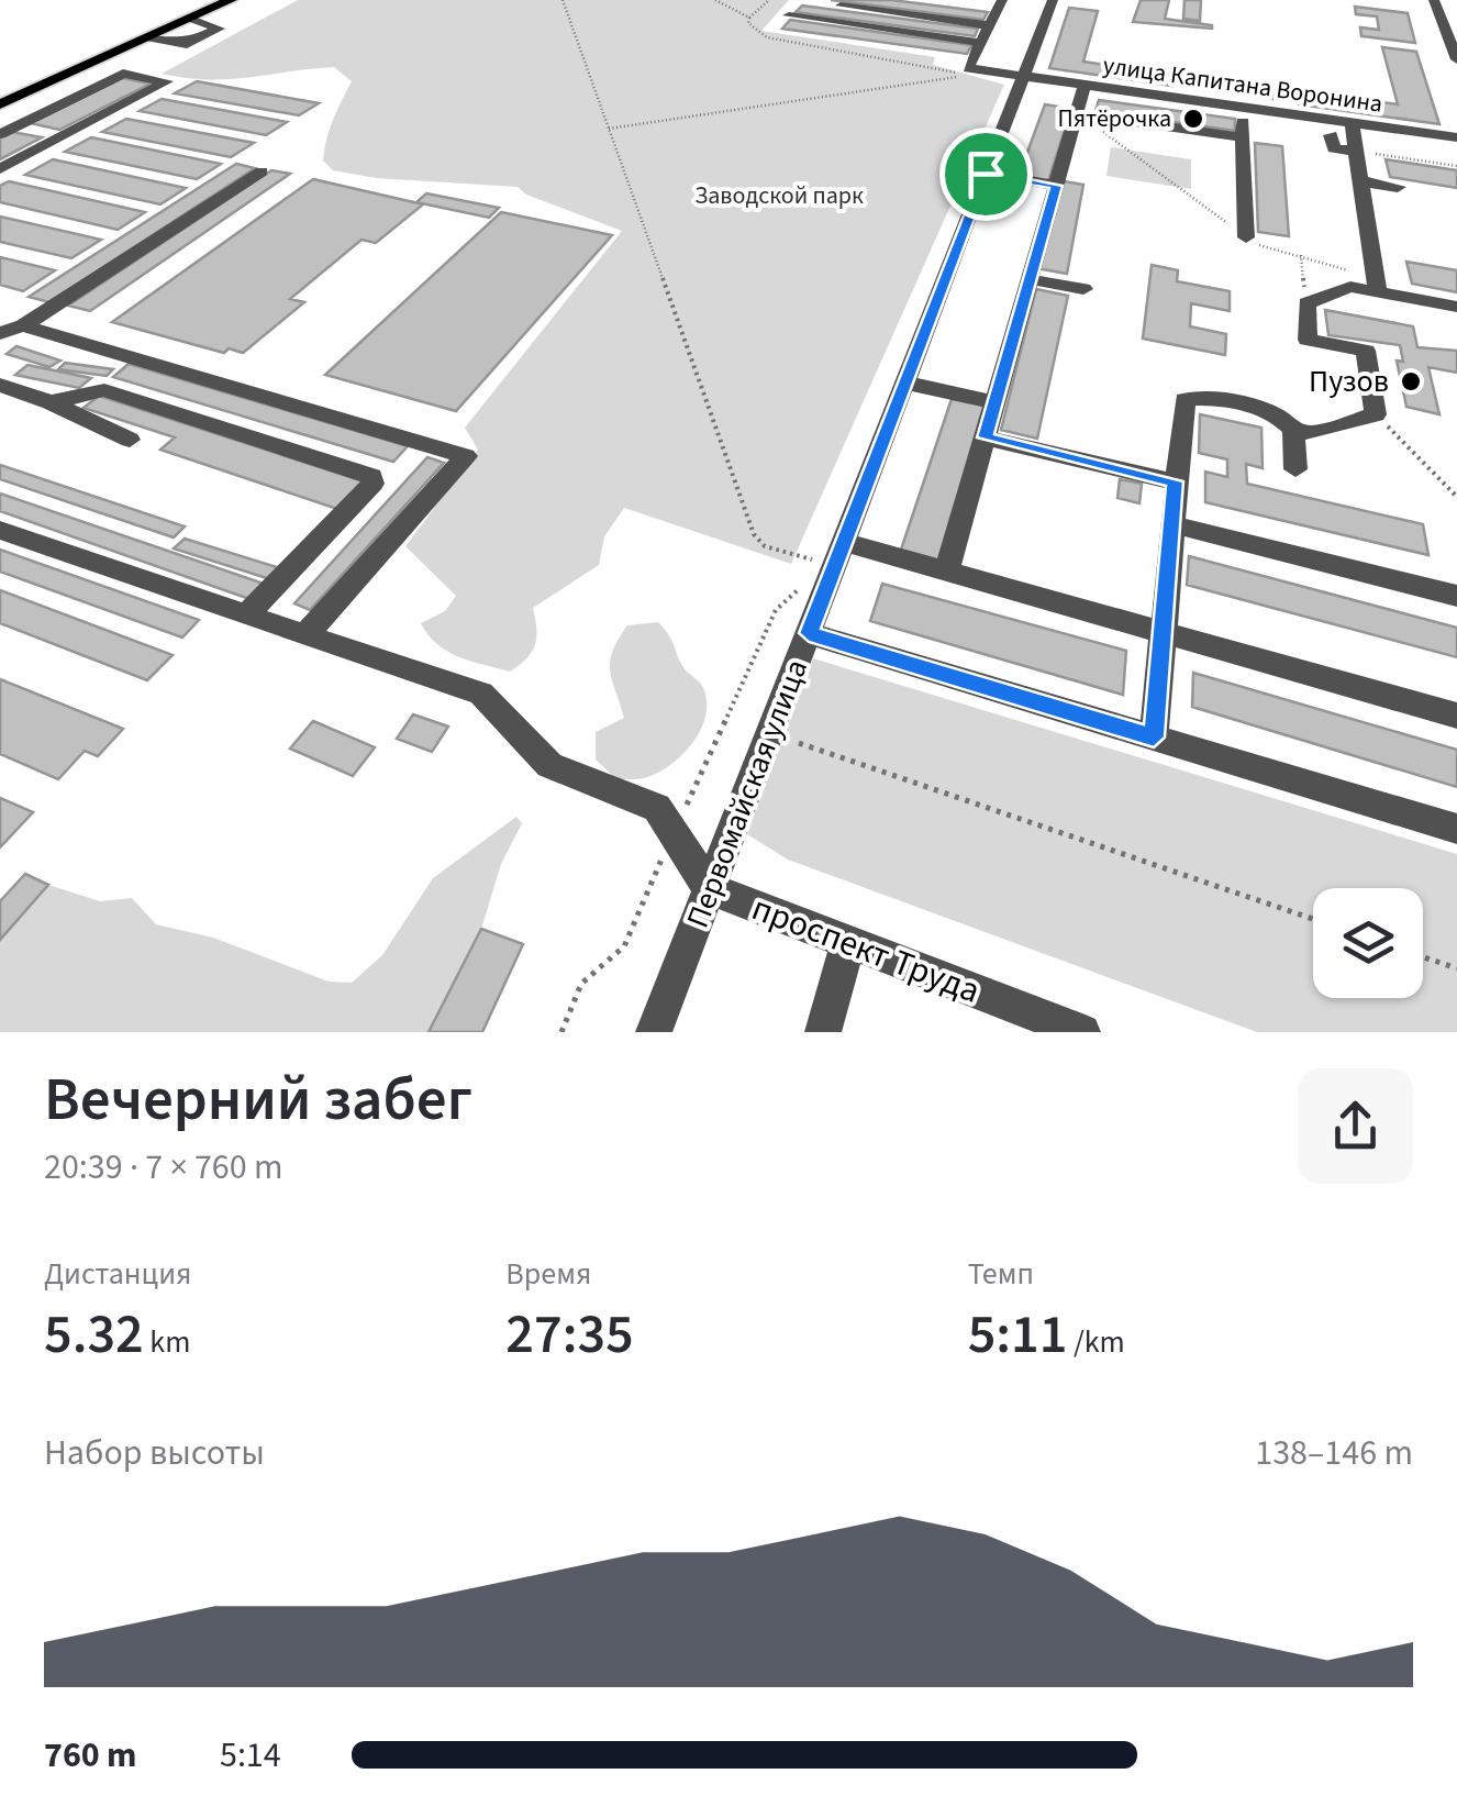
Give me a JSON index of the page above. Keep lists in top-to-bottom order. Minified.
{"streets":{"street":["улица Капитана Воронина","Первомайская улица","проспект Труда"]},"crossings":[["улица Капитана Воронина","Первомайская улица"],["Первомайская улица","проспект Труда"]],"parks":["Заводской парк"],"places":["Пятёрочка","Пузов"],"page":{"heading":["Вечерний забег","20:39 · 7 × 760 m"],"stats":[["Дистанция","5.32 km"],["Время","27:35"],["Темп","5:11 /km"]],"chart":["Набор высоты","138–146 m"],"list":[{"name":"760 m","note":"5:14"}]}}
